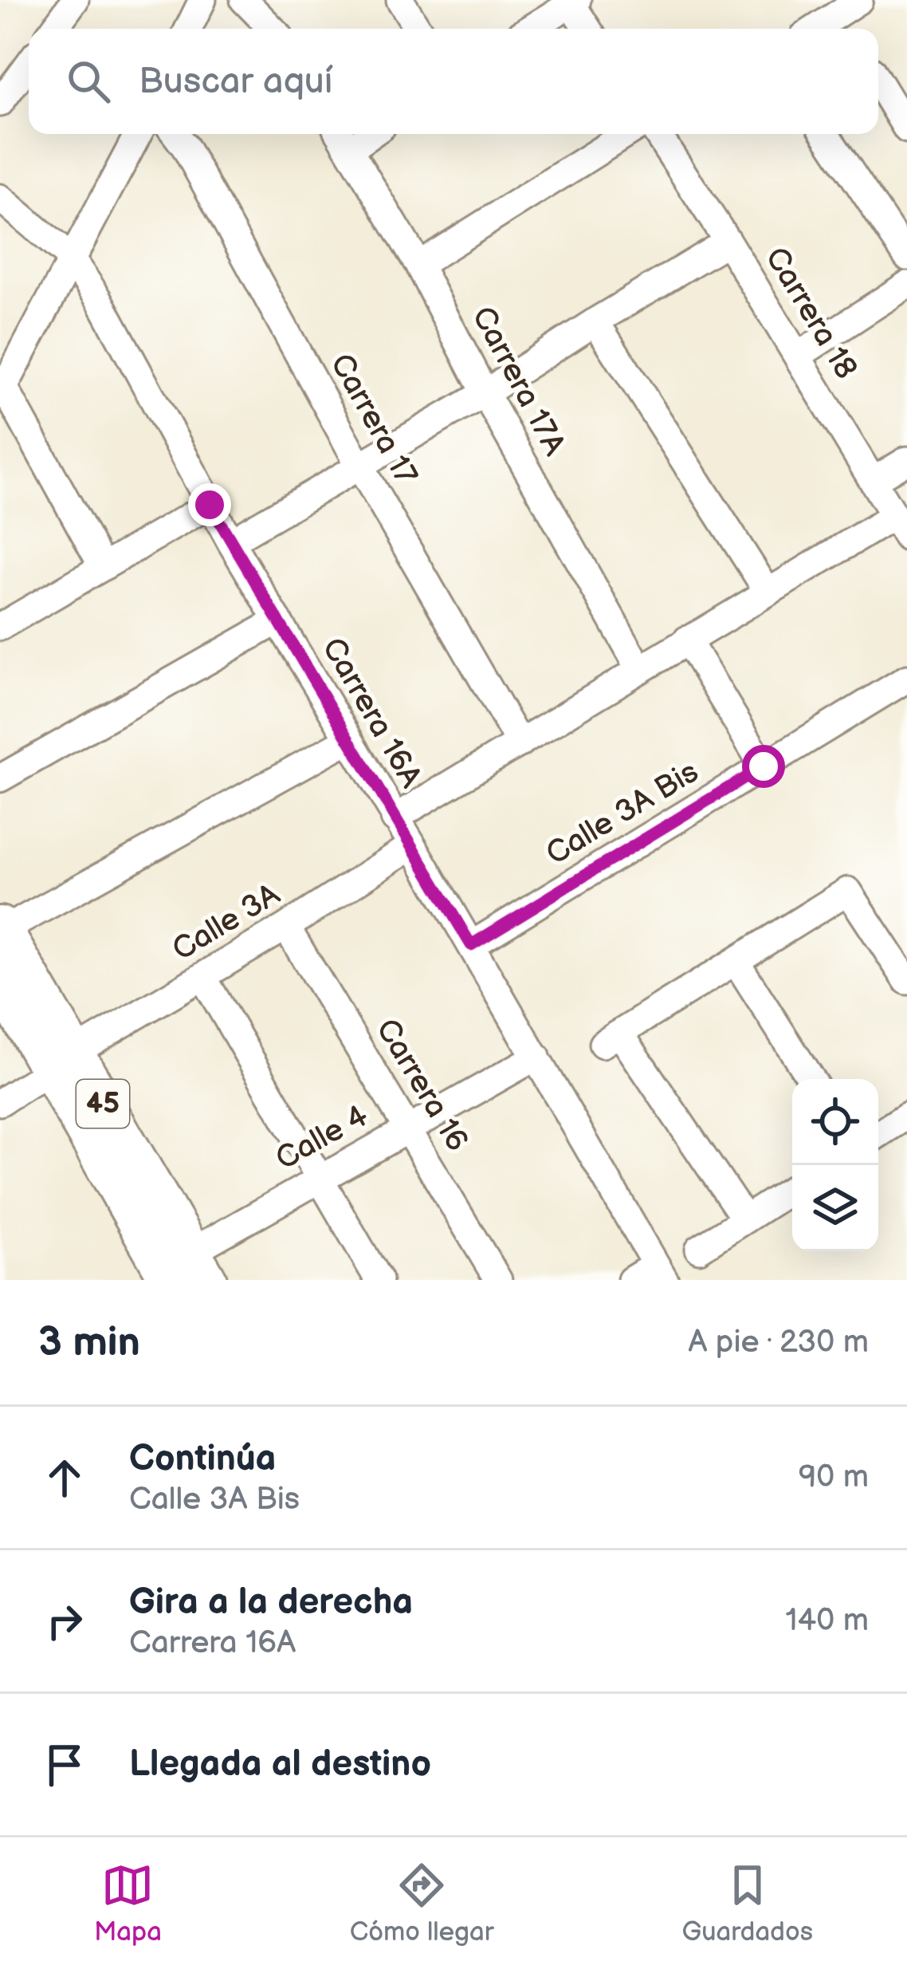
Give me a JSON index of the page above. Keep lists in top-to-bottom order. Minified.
{"streets":{"highway":["45"],"street":["Carrera 18","Carrera 17A","Carrera 17","Carrera 16A","Calle 3A Bis","Calle 3A","Carrera 16","Calle 4"]},"crossings":[["Carrera 16A","Calle 3A Bis"],["Carrera 16A","Calle 3A"],["Carrera 16A","Calle 4"],["Calle 3A","Carrera 16"],["Calle 3A","45"],["Carrera 16","Calle 4"],["45","Calle 4"]],"page":{"search":"Buscar aquí","heading":["3 min","A pie · 230 m"],"list":[["Continúa","Calle 3A Bis","90 m"],["Gira a la derecha","Carrera 16A","140 m"],"Llegada al destino"],"nav":["Mapa","Cómo llegar","Guardados"]}}
